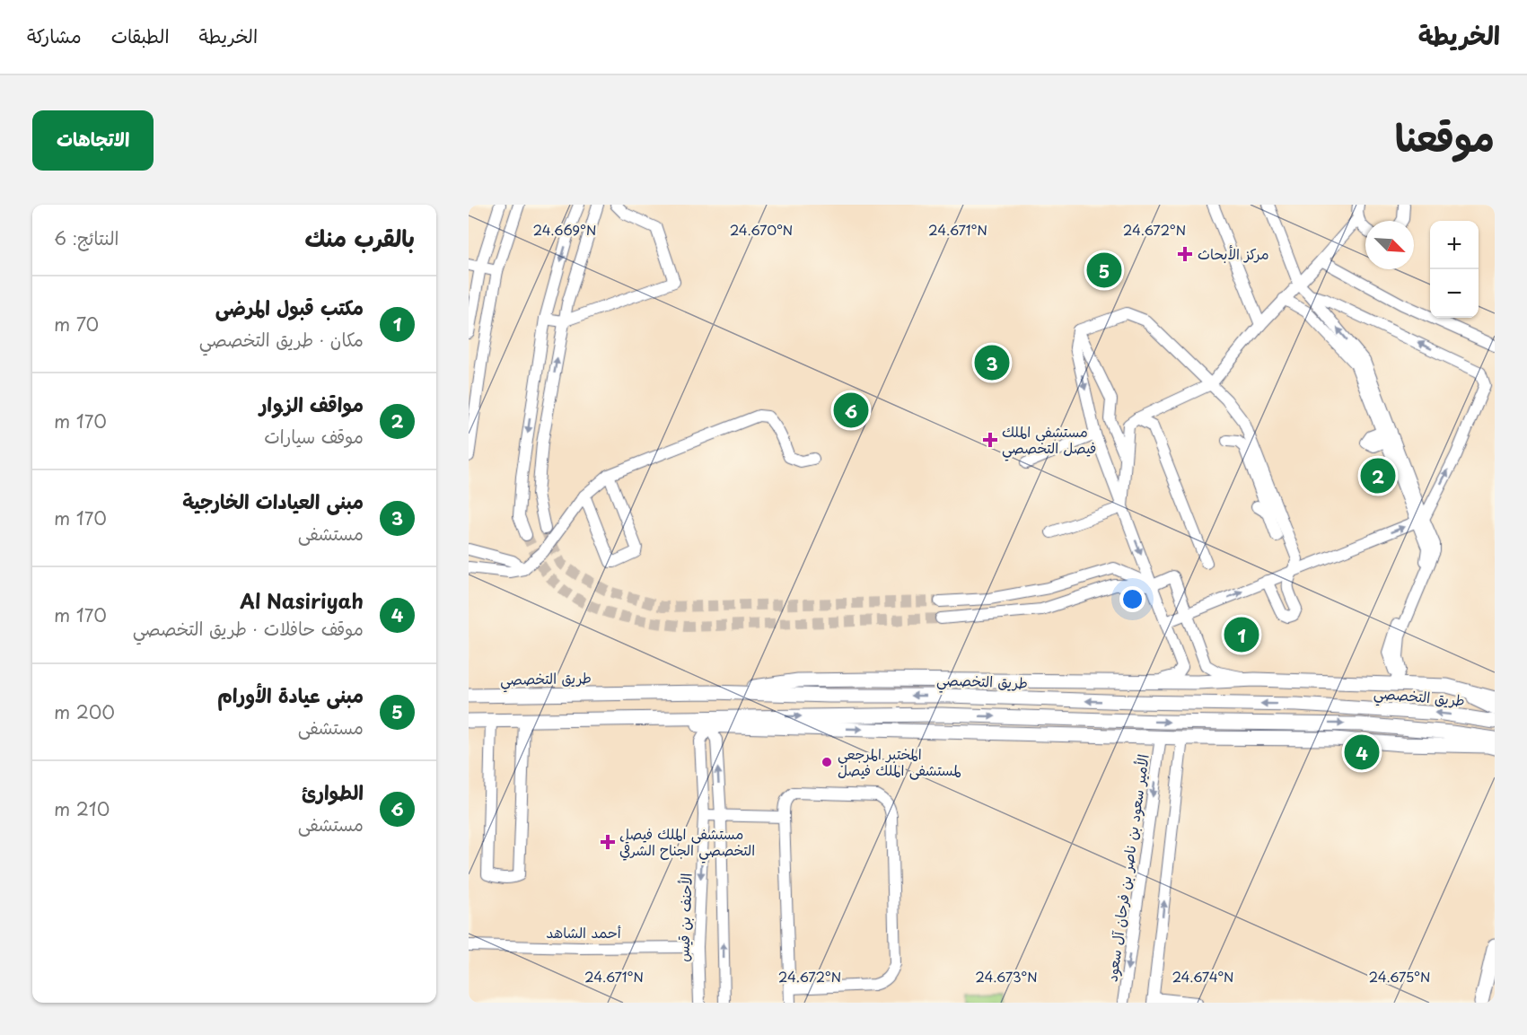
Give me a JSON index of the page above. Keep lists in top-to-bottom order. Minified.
{"streets":{"main road":["طريق التخصصي"],"street":["الأمير سعود بن ناصر بن فرحان آل سعود","الأحنف بن قيس","أحمد الشاهد"]},"crossings":[["الأحنف بن قيس","أحمد الشاهد"]],"places":{"health":["مركز الأبحاث","مستشفى الملك فيصل التخصصي","مستشفى الملك فيصل التخصصي الجناح الشرقي"],"other":["المختبر المرجعي لمستشفى الملك فيصل"]},"north":"bottom right","page":{"header":"الخريطة","nav":["الخريطة","الطبقات","مشاركة"],"title":"موقعنا","buttons":"الاتجاهات","heading":["بالقرب منك","النتائج: 6"],"map_buttons":["+","−"],"pins":["5","3","6","2","1","4"],"list":[{"mark":"1","name":"مكتب قبول المرضى","note":"مكان · طريق التخصصي","value":"70 m"},{"mark":"2","name":"مواقف الزوار","note":"موقف سيارات","value":"170 m"},{"mark":"3","name":"مبنى العيادات الخارجية","note":"مستشفى","value":"170 m"},{"mark":"4","name":"Al Nasiriyah","note":"موقف حافلات · طريق التخصصي","value":"170 m"},{"mark":"5","name":"مبنى عيادة الأورام","note":"مستشفى","value":"200 m"},{"mark":"6","name":"الطوارئ","note":"مستشفى","value":"210 m"}]},"coordinates":["24.670°N","24.671°N","24.672°N","24.669°N","24.673°N","24.674°N","24.675°N"]}
